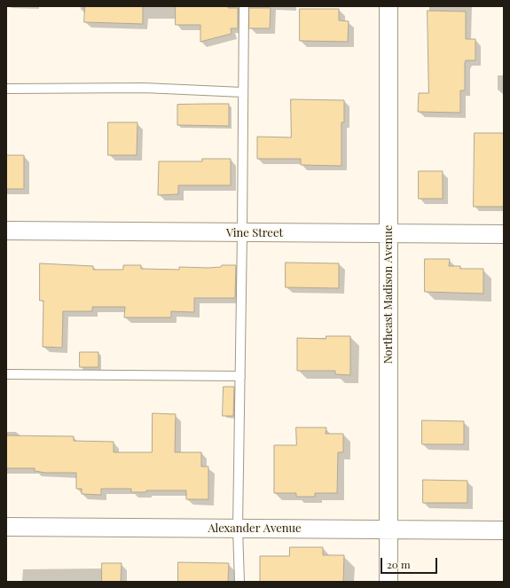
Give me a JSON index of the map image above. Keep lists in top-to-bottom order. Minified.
{"streets":{"street":["Vine Street","Northeast Madison Avenue","Alexander Avenue"]},"crossings":[["Vine Street","Northeast Madison Avenue"],["Northeast Madison Avenue","Alexander Avenue"]],"scale_bar":"20 m"}
